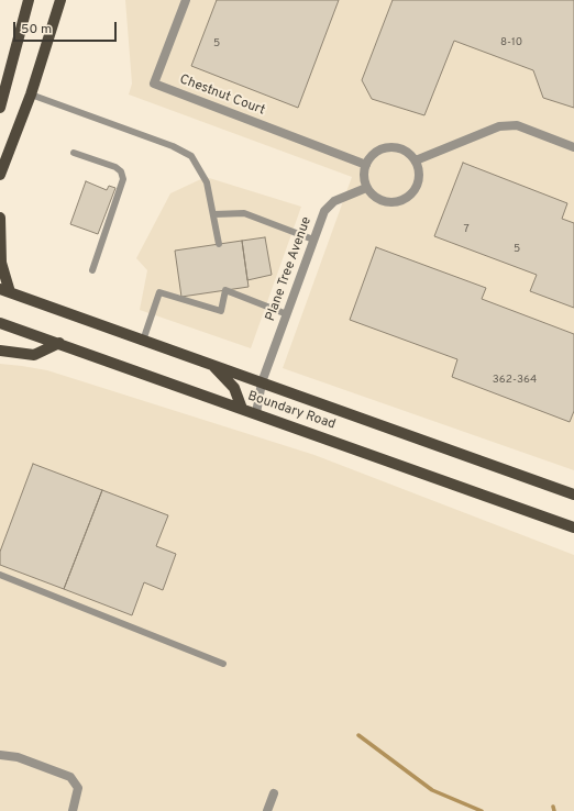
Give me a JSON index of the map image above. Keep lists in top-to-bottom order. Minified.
{"streets":{"main road":["Boundary Road"],"street":["Chestnut Court","Plane Tree Avenue"]},"crossings":[["Chestnut Court","Plane Tree Avenue"],["Plane Tree Avenue","Boundary Road"]],"house_numbers":["8-10","5","7","5","362-364"],"scale_bar":"50 m"}
